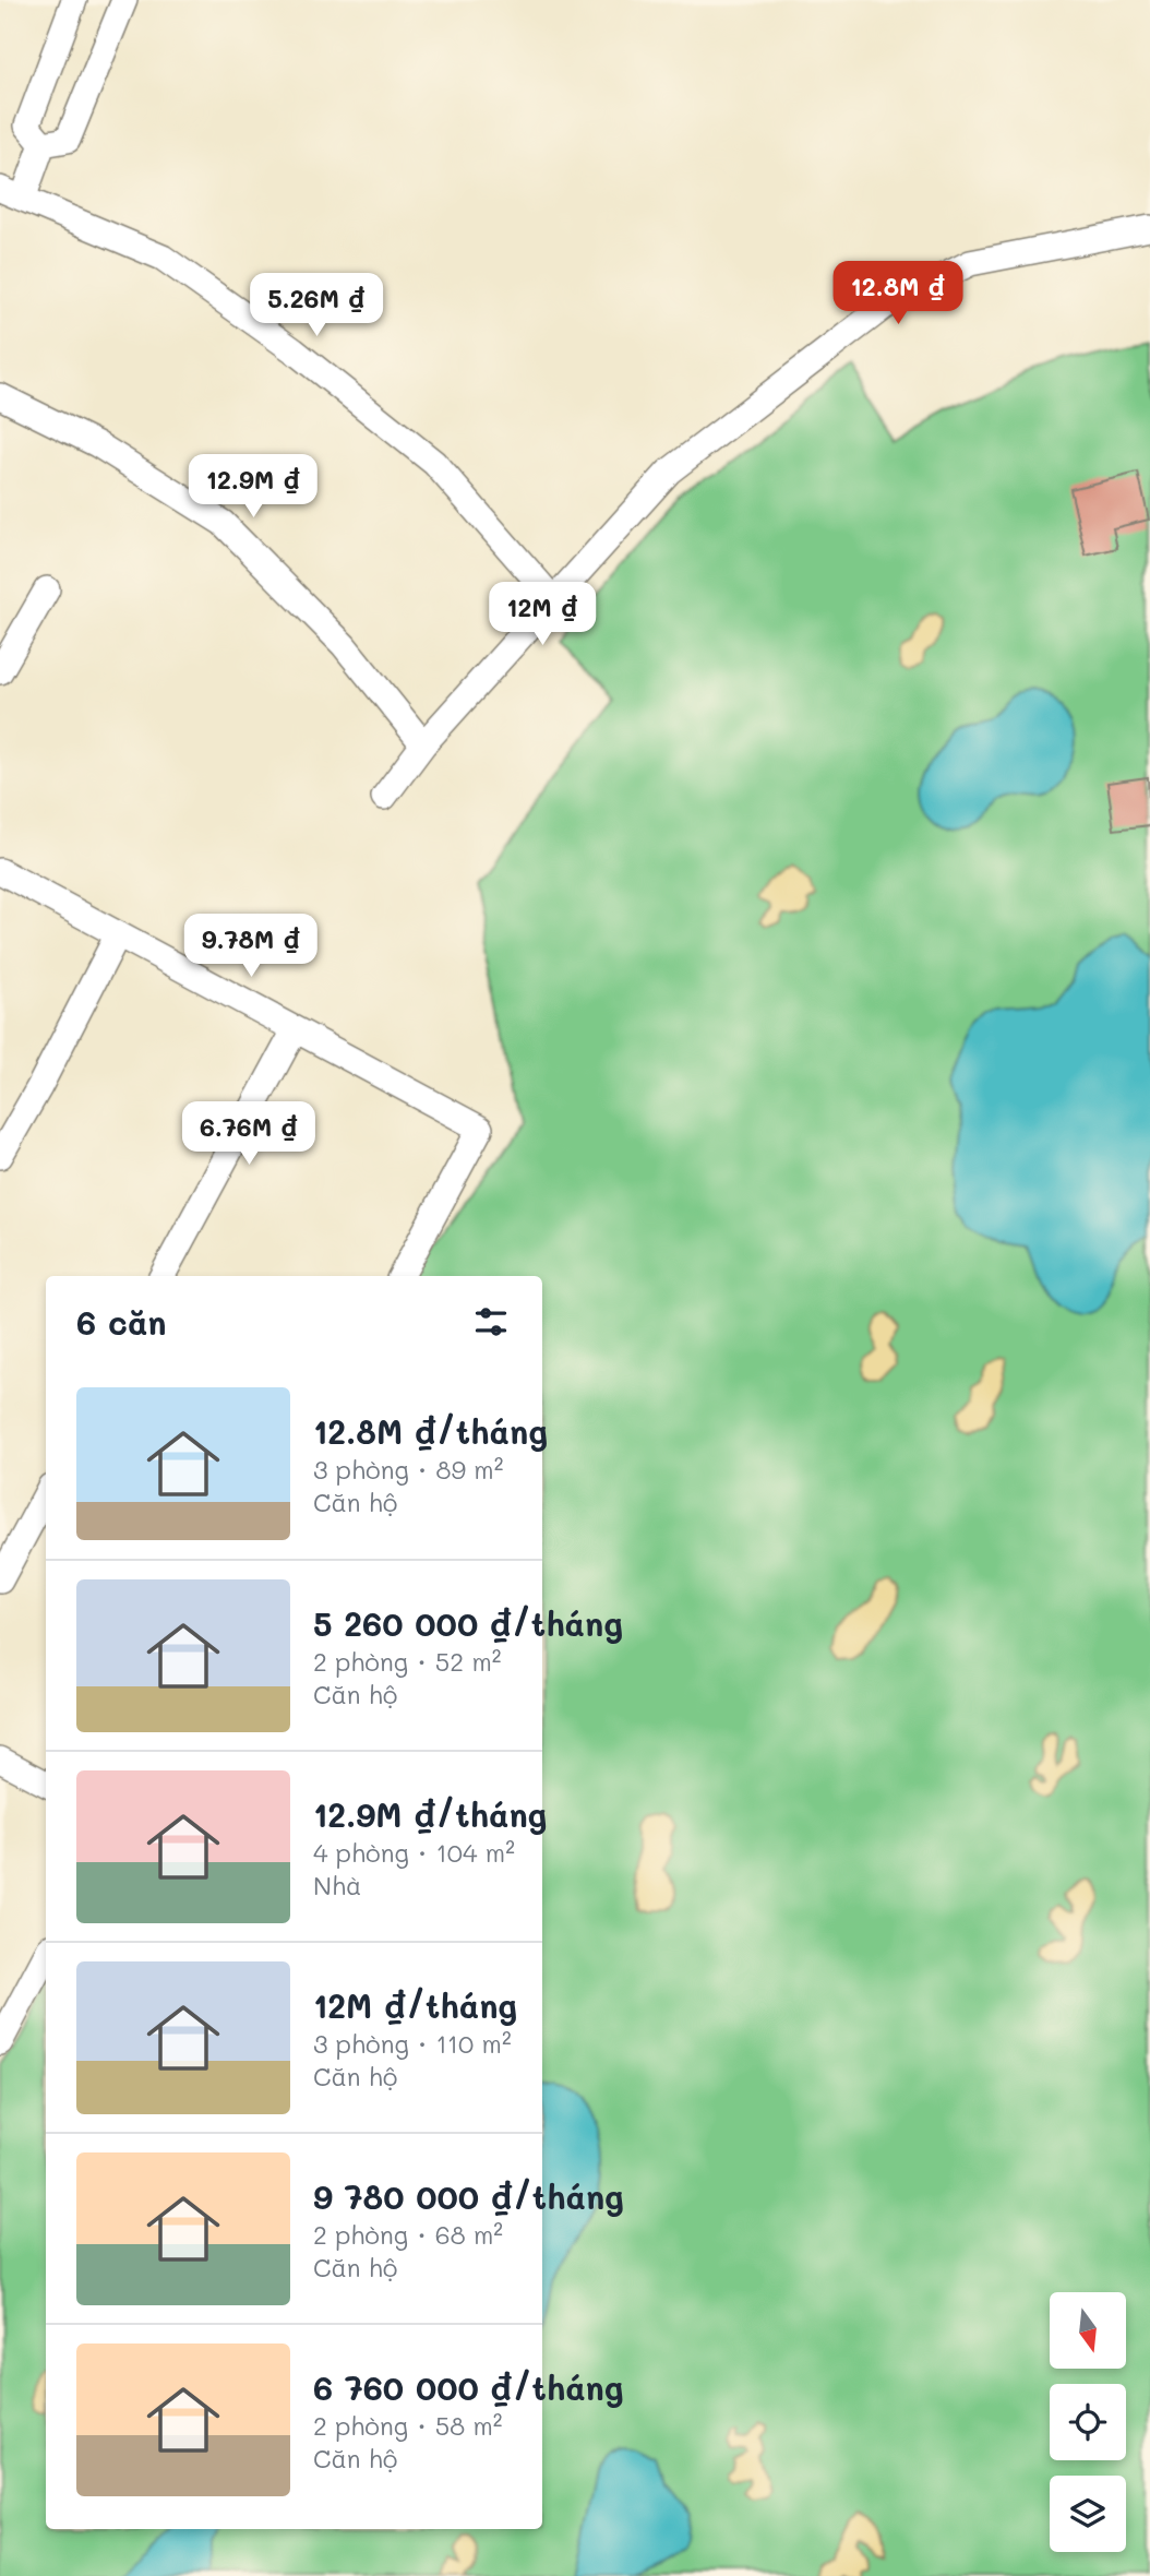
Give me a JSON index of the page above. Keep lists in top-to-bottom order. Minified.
{"north":"bottom","page":{"price":["12.8M ₫","5.26M ₫","12.9M ₫","12M ₫","9.78M ₫","6.76M ₫"],"heading":"6 căn","list":[{"name":"12.8M ₫/tháng","note":"3 phòng · 89 m² · Căn hộ"},{"name":"5 260 000 ₫/tháng","note":"2 phòng · 52 m² · Căn hộ"},{"name":"12.9M ₫/tháng","note":"4 phòng · 104 m² · Nhà"},{"name":"12M ₫/tháng","note":"3 phòng · 110 m² · Căn hộ"},{"name":"9 780 000 ₫/tháng","note":"2 phòng · 68 m² · Căn hộ"},{"name":"6 760 000 ₫/tháng","note":"2 phòng · 58 m² · Căn hộ"}]}}
